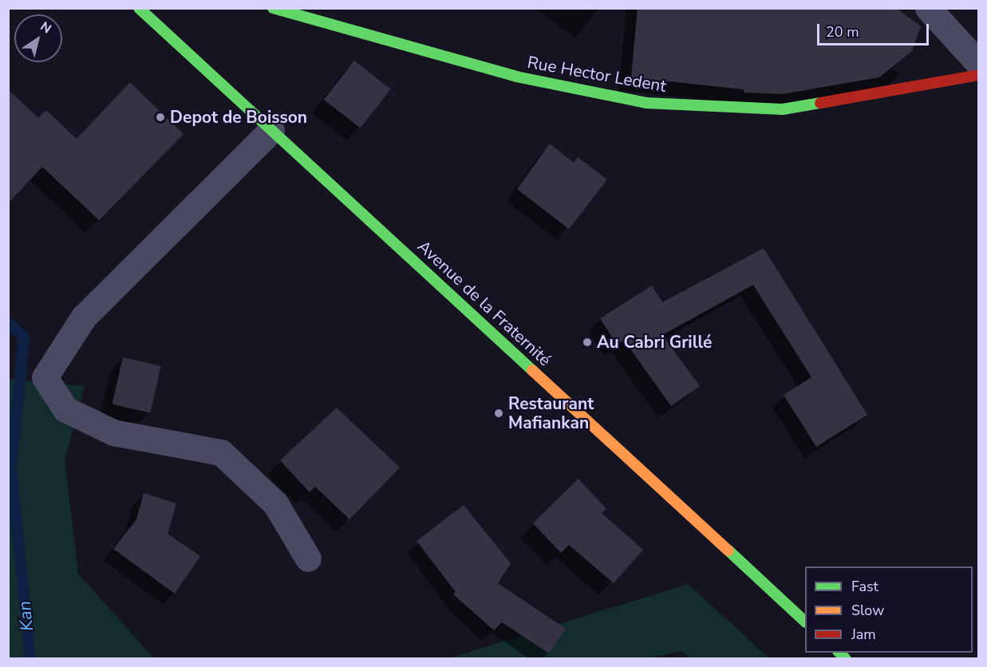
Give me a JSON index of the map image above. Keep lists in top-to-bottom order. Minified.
{"streets":{"street":["Rue Hector Ledent","Avenue de la Fraternité"]},"water":["Kan"],"places":["Depot de Boisson","Au Cabri Grillé","Restaurant Mafiankan"],"legend":["Fast","Slow","Jam"],"scale_bar":"20 m","north":"top right"}
